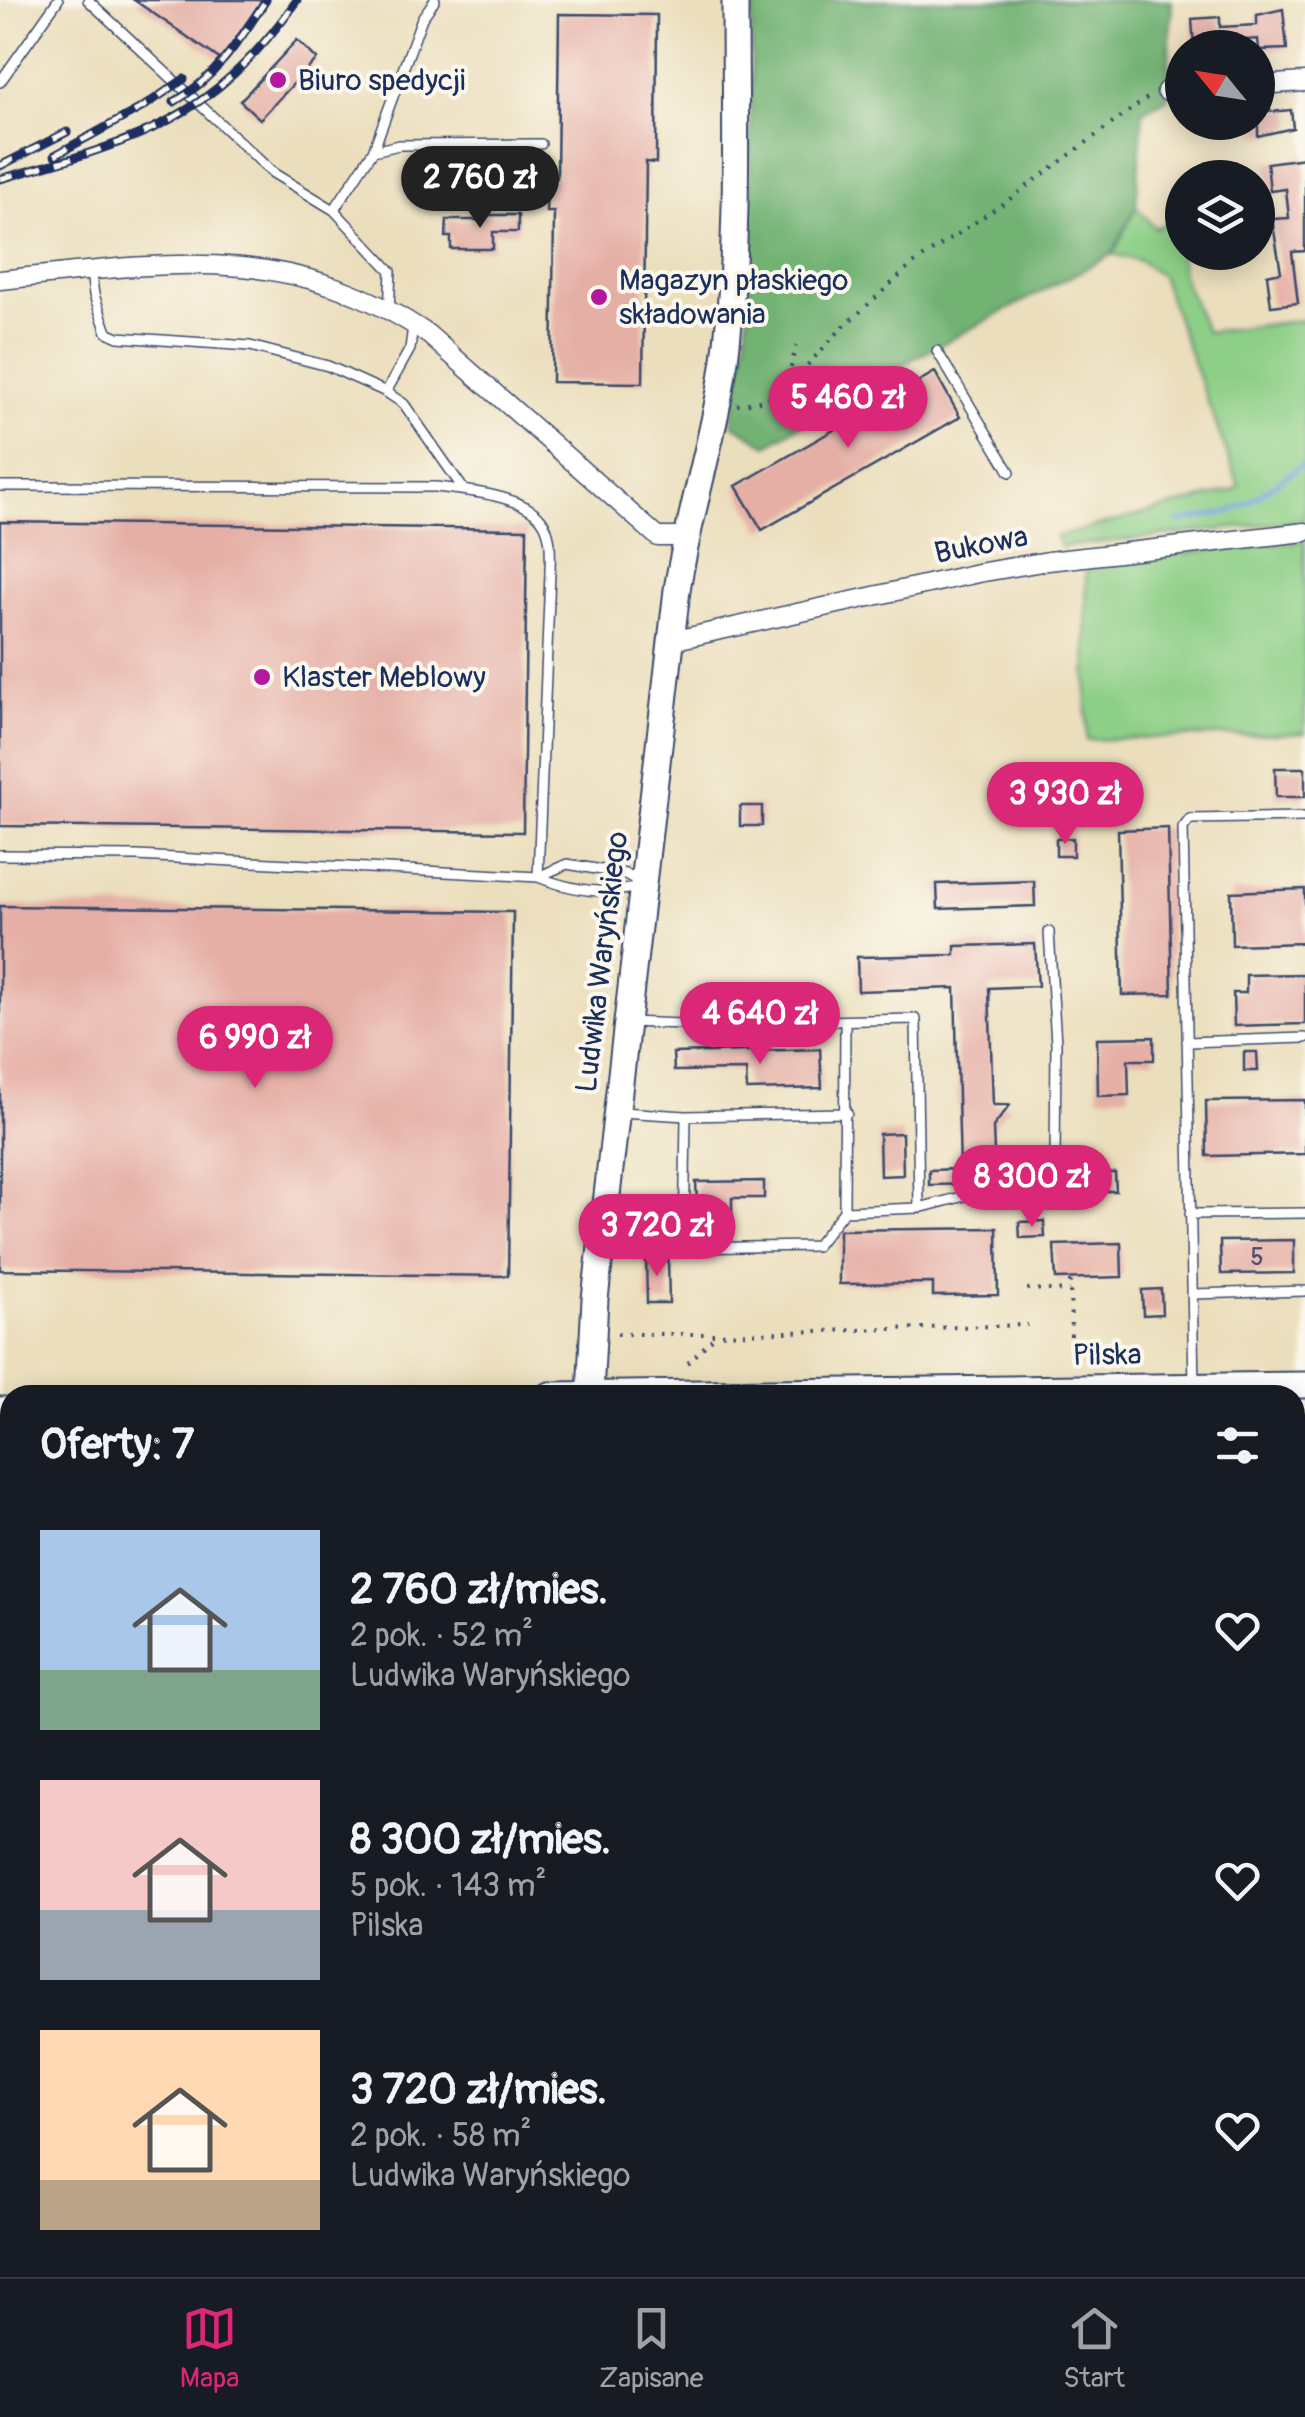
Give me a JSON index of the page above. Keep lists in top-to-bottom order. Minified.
{"streets":{"street":["Bukowa","Ludwika Waryńskiego"]},"crossings":[["Bukowa","Ludwika Waryńskiego"]],"places":["Biuro spedycji","Magazyn płaskiego składowania","Klaster Meblowy"],"house_numbers":["5"],"north":"top left","page":{"price":["2 760 zł","5 460 zł","3 930 zł","4 640 zł","6 990 zł","8 300 zł","3 720 zł"],"heading":"Oferty: 7","list":[{"name":"2 760 zł/mies.","note":"2 pok. · 52 m² · Ludwika Waryńskiego"},{"name":"8 300 zł/mies.","note":"5 pok. · 143 m² · Pilska"},{"name":"3 720 zł/mies.","note":"2 pok. · 58 m² · Ludwika Waryńskiego"}],"tabs":["Mapa","Zapisane","Start"]}}
